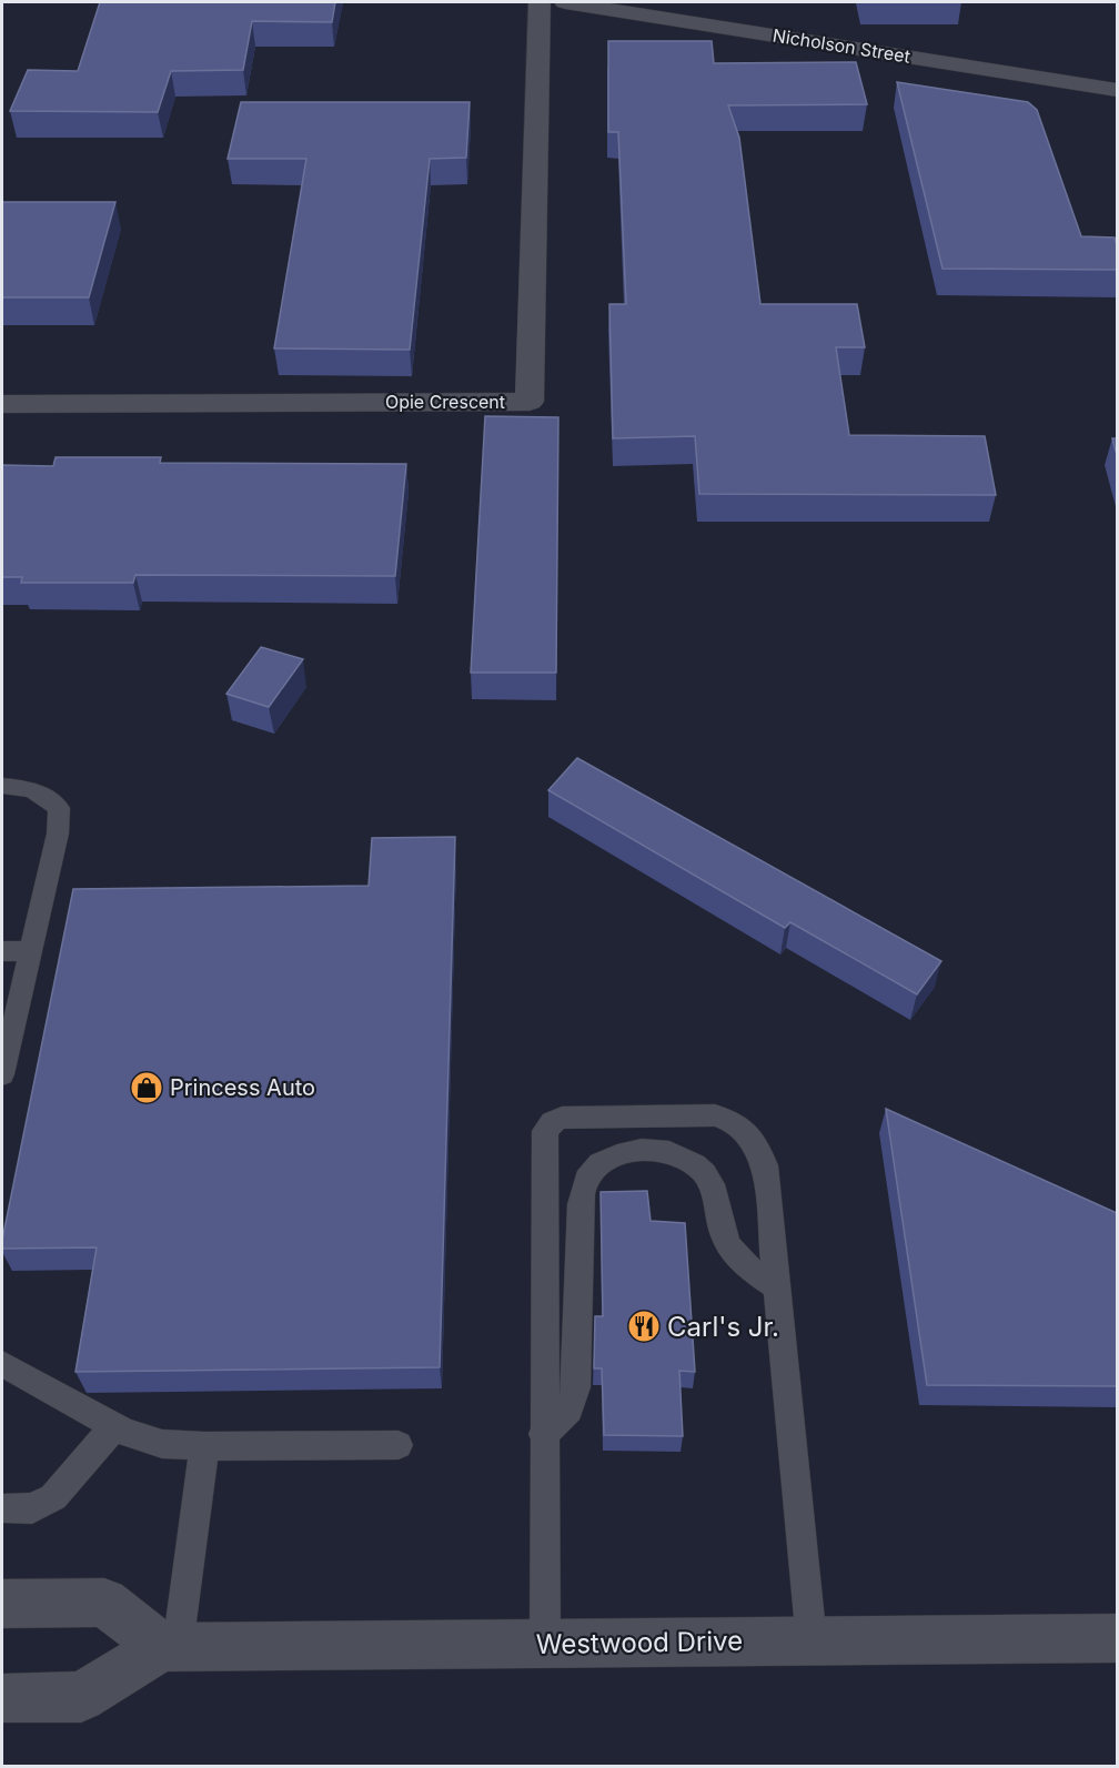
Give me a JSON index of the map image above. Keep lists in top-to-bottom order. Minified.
{"streets":{"street":["Nicholson Street","Opie Crescent","Westwood Drive"]},"places":{"shop":["Princess Auto"],"restaurant":["Carl's Jr."]}}
